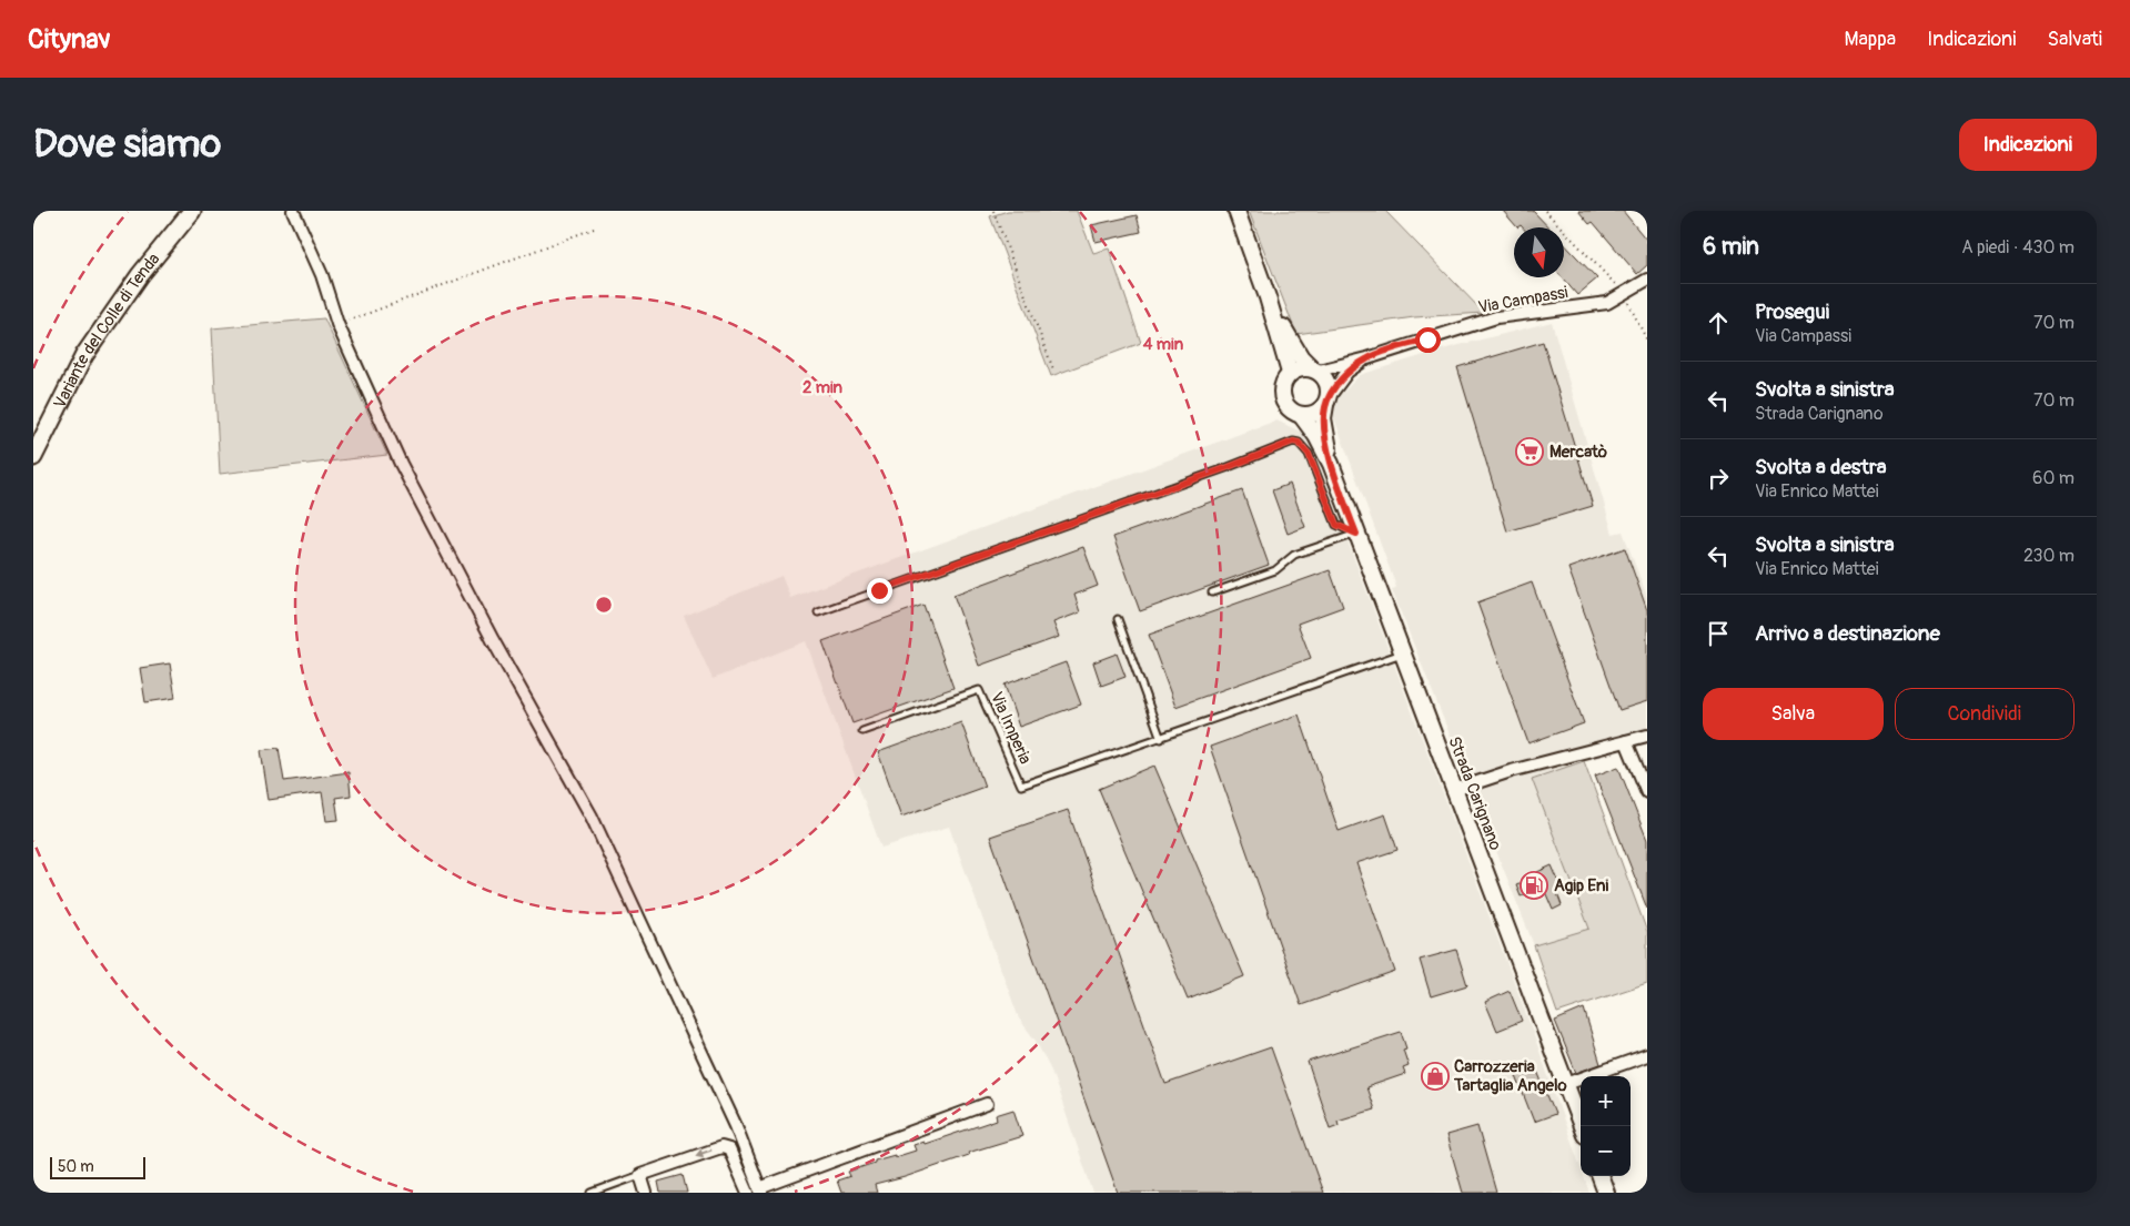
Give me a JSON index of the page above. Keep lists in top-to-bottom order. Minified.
{"streets":{"main road":["Variante del Colle di Tenda"],"street":["Via Campassi","Strada Carignano"],"lane":["Via Imperia"]},"crossings":[["Via Campassi","Strada Carignano"],["Via Imperia","Strada Carignano"]],"places":{"supermarket":["Mercatò"],"fuel station":["Agip Eni"],"shop":["Carrozzeria Tartaglia Angelo"]},"scale_bar":"50 m","north":"bottom","page":{"header":"Citynav","nav":["Mappa","Indicazioni","Salvati"],"buttons":["Indicazioni",["Salva","Condividi"]],"title":"Dove siamo","heading":["6 min","A piedi · 430 m"],"list":[["Prosegui","Via Campassi","70 m"],["Svolta a sinistra","Strada Carignano","70 m"],["Svolta a destra","Via Enrico Mattei","60 m"],["Svolta a sinistra","Via Enrico Mattei","230 m"],"Arrivo a destinazione"],"map_buttons":["+","−"],"scale":"50 m"},"rings":["4 min","2 min"]}
